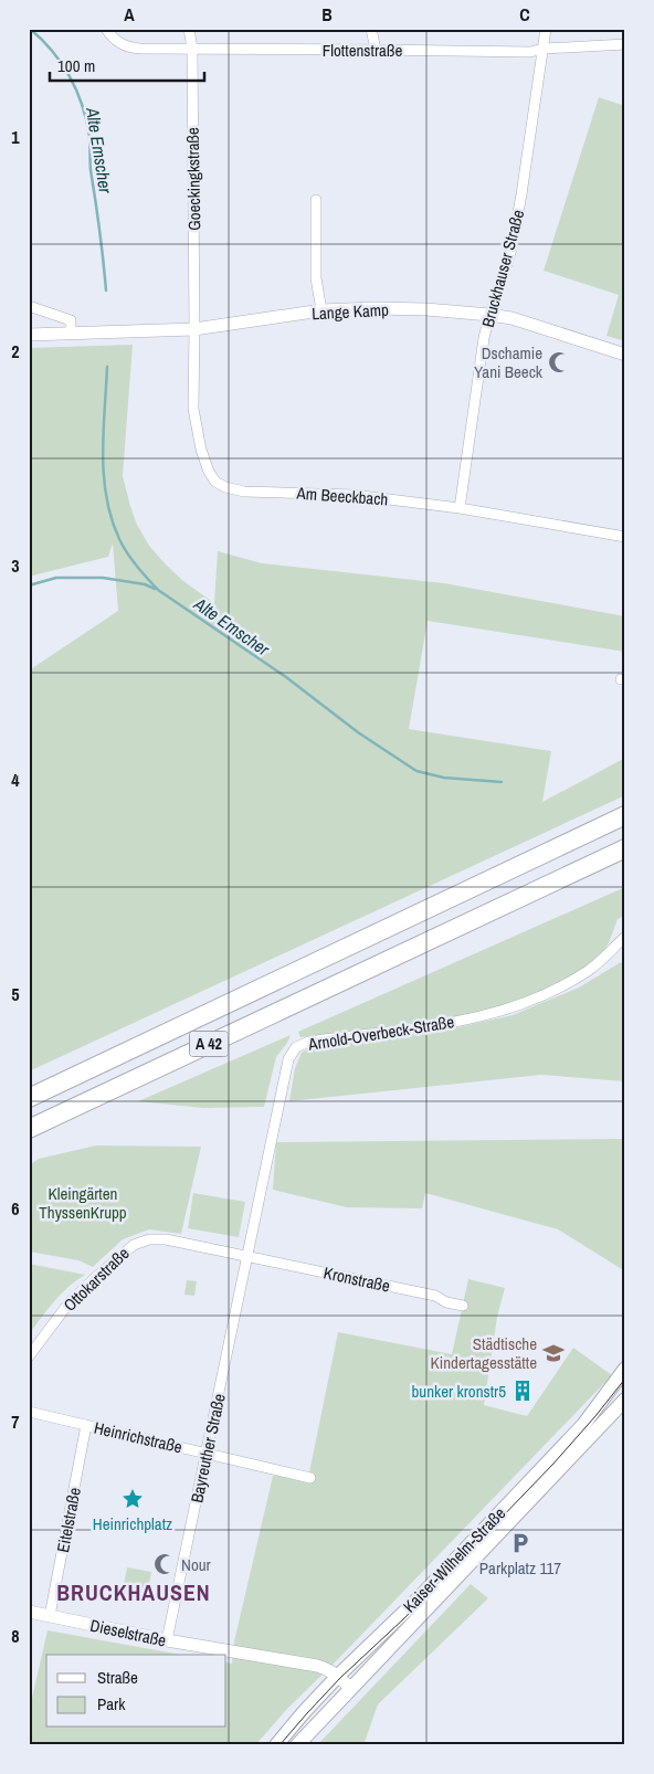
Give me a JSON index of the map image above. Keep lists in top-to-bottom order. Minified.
{"streets":{"highway":["A 42"],"main road":["Kaiser-Wilhelm-Straße"],"street":["Flottenstraße","Goeckingkstraße","Bruckhauser Straße","Lange Kamp","Am Beeckbach","Arnold-Overbeck-Straße","Ottokarstraße","Kronstraße","Heinrichstraße","Bayreuther Straße","Eitelstraße","Dieselstraße"]},"crossings":[["Flottenstraße","Goeckingkstraße"],["Flottenstraße","Bruckhauser Straße"],["Goeckingkstraße","Lange Kamp"],["Goeckingkstraße","Am Beeckbach"],["Bruckhauser Straße","Lange Kamp"],["Bruckhauser Straße","Am Beeckbach"],["Lange Kamp","Am Beeckbach"],["Arnold-Overbeck-Straße","Ottokarstraße"],["Arnold-Overbeck-Straße","Kronstraße"],["Arnold-Overbeck-Straße","Bayreuther Straße"],["Ottokarstraße","Kronstraße"],["Ottokarstraße","Bayreuther Straße"],["Kronstraße","Bayreuther Straße"],["Heinrichstraße","Bayreuther Straße"],["Heinrichstraße","Eitelstraße"],["Bayreuther Straße","Dieselstraße"],["Eitelstraße","Dieselstraße"],["Kaiser-Wilhelm-Straße","Dieselstraße"]],"districts":["BRUCKHAUSEN"],"water":["Alte Emscher"],"parks":["Kleingärten ThyssenKrupp"],"places":{"mosque":["Dschamie Yani Beeck","Nour"],"school or university":["Städtische Kindertagesstätte"],"building":["bunker kronstr5"],"place":["Heinrichplatz"],"parking":["Parkplatz 117"]},"legend":["Straße","Park"],"scale_bar":"100 m","grid":{"columns":["A","B","C"],"rows":["1","2","3","4","5","6","7","8"]}}
